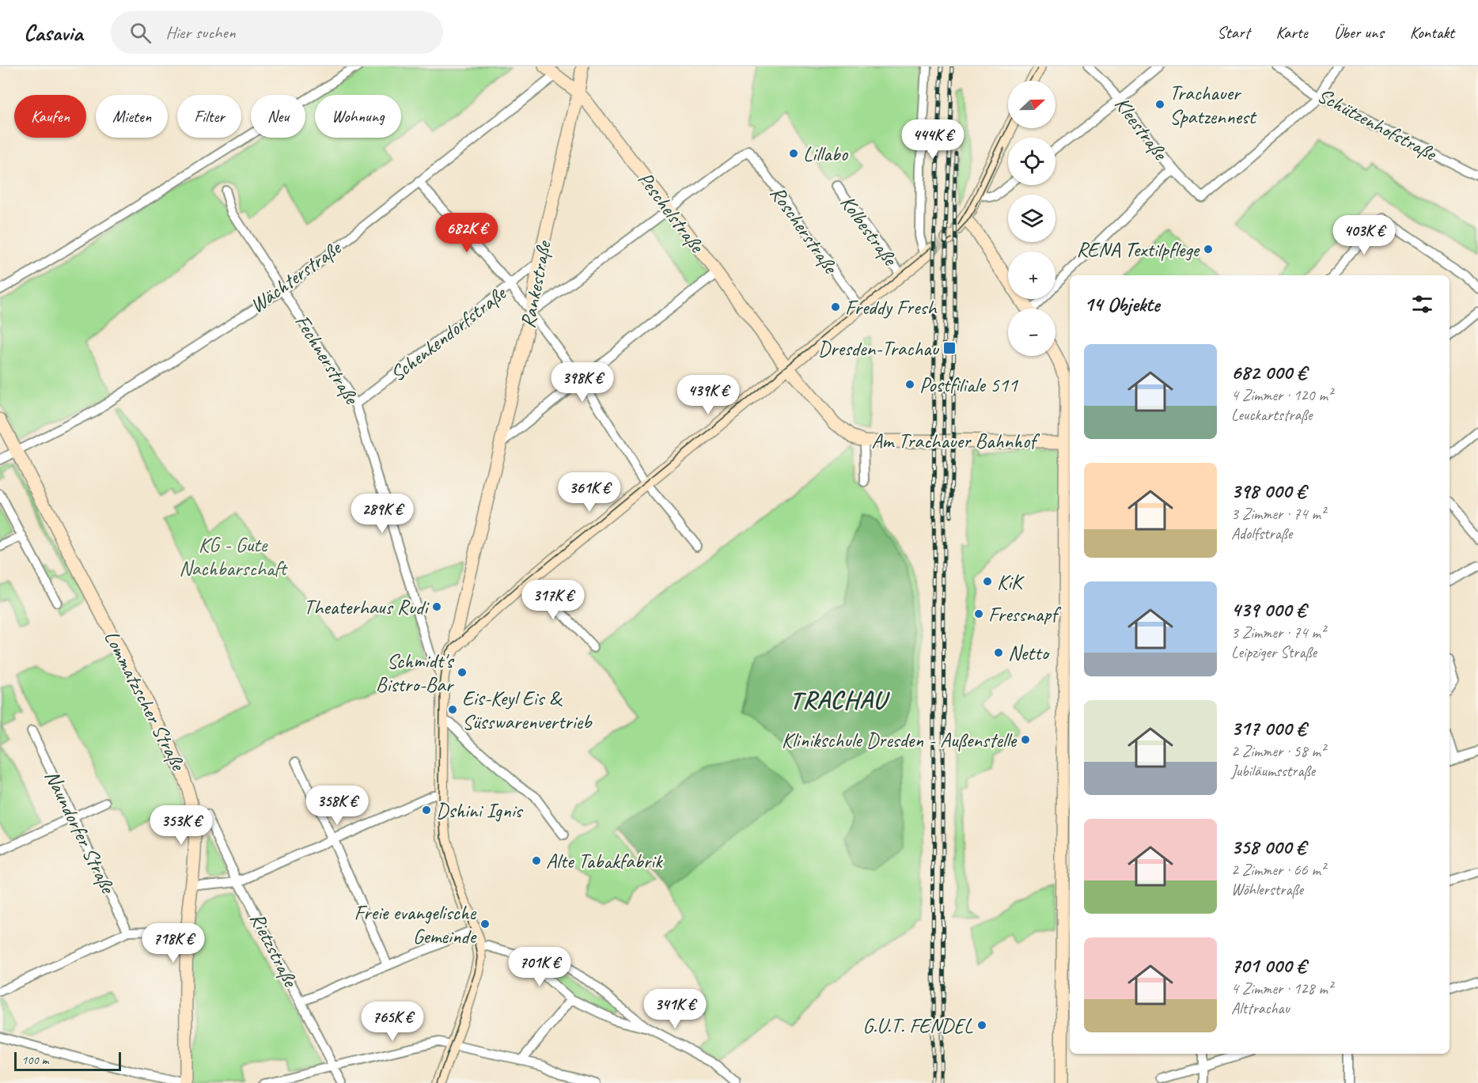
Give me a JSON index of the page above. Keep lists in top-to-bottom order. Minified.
{"streets":{"street":["Schützenhofstraße","Kleestraße","Peschelstraße","Roscherstraße","Kolbestraße","Wächterstraße","Rankestraße","Schenkendorfstraße","Fechnerstraße","Am Trachauer Bahnhof","Lommatzscher Straße","Naundorfer Straße","Rietzstraße"]},"crossings":[["Schützenhofstraße","Kleestraße"],["Peschelstraße","Roscherstraße"],["Peschelstraße","Wächterstraße"],["Peschelstraße","Rankestraße"],["Peschelstraße","Am Trachauer Bahnhof"],["Wächterstraße","Fechnerstraße"],["Wächterstraße","Lommatzscher Straße"],["Rankestraße","Schenkendorfstraße"],["Schenkendorfstraße","Fechnerstraße"]],"districts":["TRACHAU"],"parks":["KG - Gute Nachbarschaft"],"places":{"other":["Trachauer Spatzennest","Lillabo","RENA Textilpflege","Freddy Fresh","Postfiliale 511","KiK","Theaterhaus Rudi","Fressnapf","Netto","Schmidt's Bistro-Bar","Eis-Keyl Eis & Süsswarenvertrieb","Klinikschule Dresden - Außenstelle","Dshini Ignis","Alte Tabakfabrik","Freie evangelische Gemeinde","G.U.T. FENDEL"],"transit":["Dresden-Trachau"]},"scale_bar":"100 m","north":"right","page":{"header":"Casavia","search":"Hier suchen","nav":["Start","Karte","Über uns","Kontakt"],"map_buttons":["+","−"],"chip":["Kaufen","Mieten","Filter","Neu","Wohnung"],"price":["444K €","682K €","403K €","398K €","439K €","361K €","289K €","317K €","358K €","353K €","718K €","701K €","341K €","765K €"],"heading":"14 Objekte","list":[{"name":"682 000 €","note":"4 Zimmer · 120 m² · Leuckartstraße"},{"name":"398 000 €","note":"3 Zimmer · 74 m² · Adolfstraße"},{"name":"439 000 €","note":"3 Zimmer · 74 m² · Leipziger Straße"},{"name":"317 000 €","note":"2 Zimmer · 58 m² · Jubiläumsstraße"},{"name":"358 000 €","note":"2 Zimmer · 66 m² · Wöhlerstraße"},{"name":"701 000 €","note":"4 Zimmer · 128 m² · Alttrachau"}],"scale":"100 m"}}
